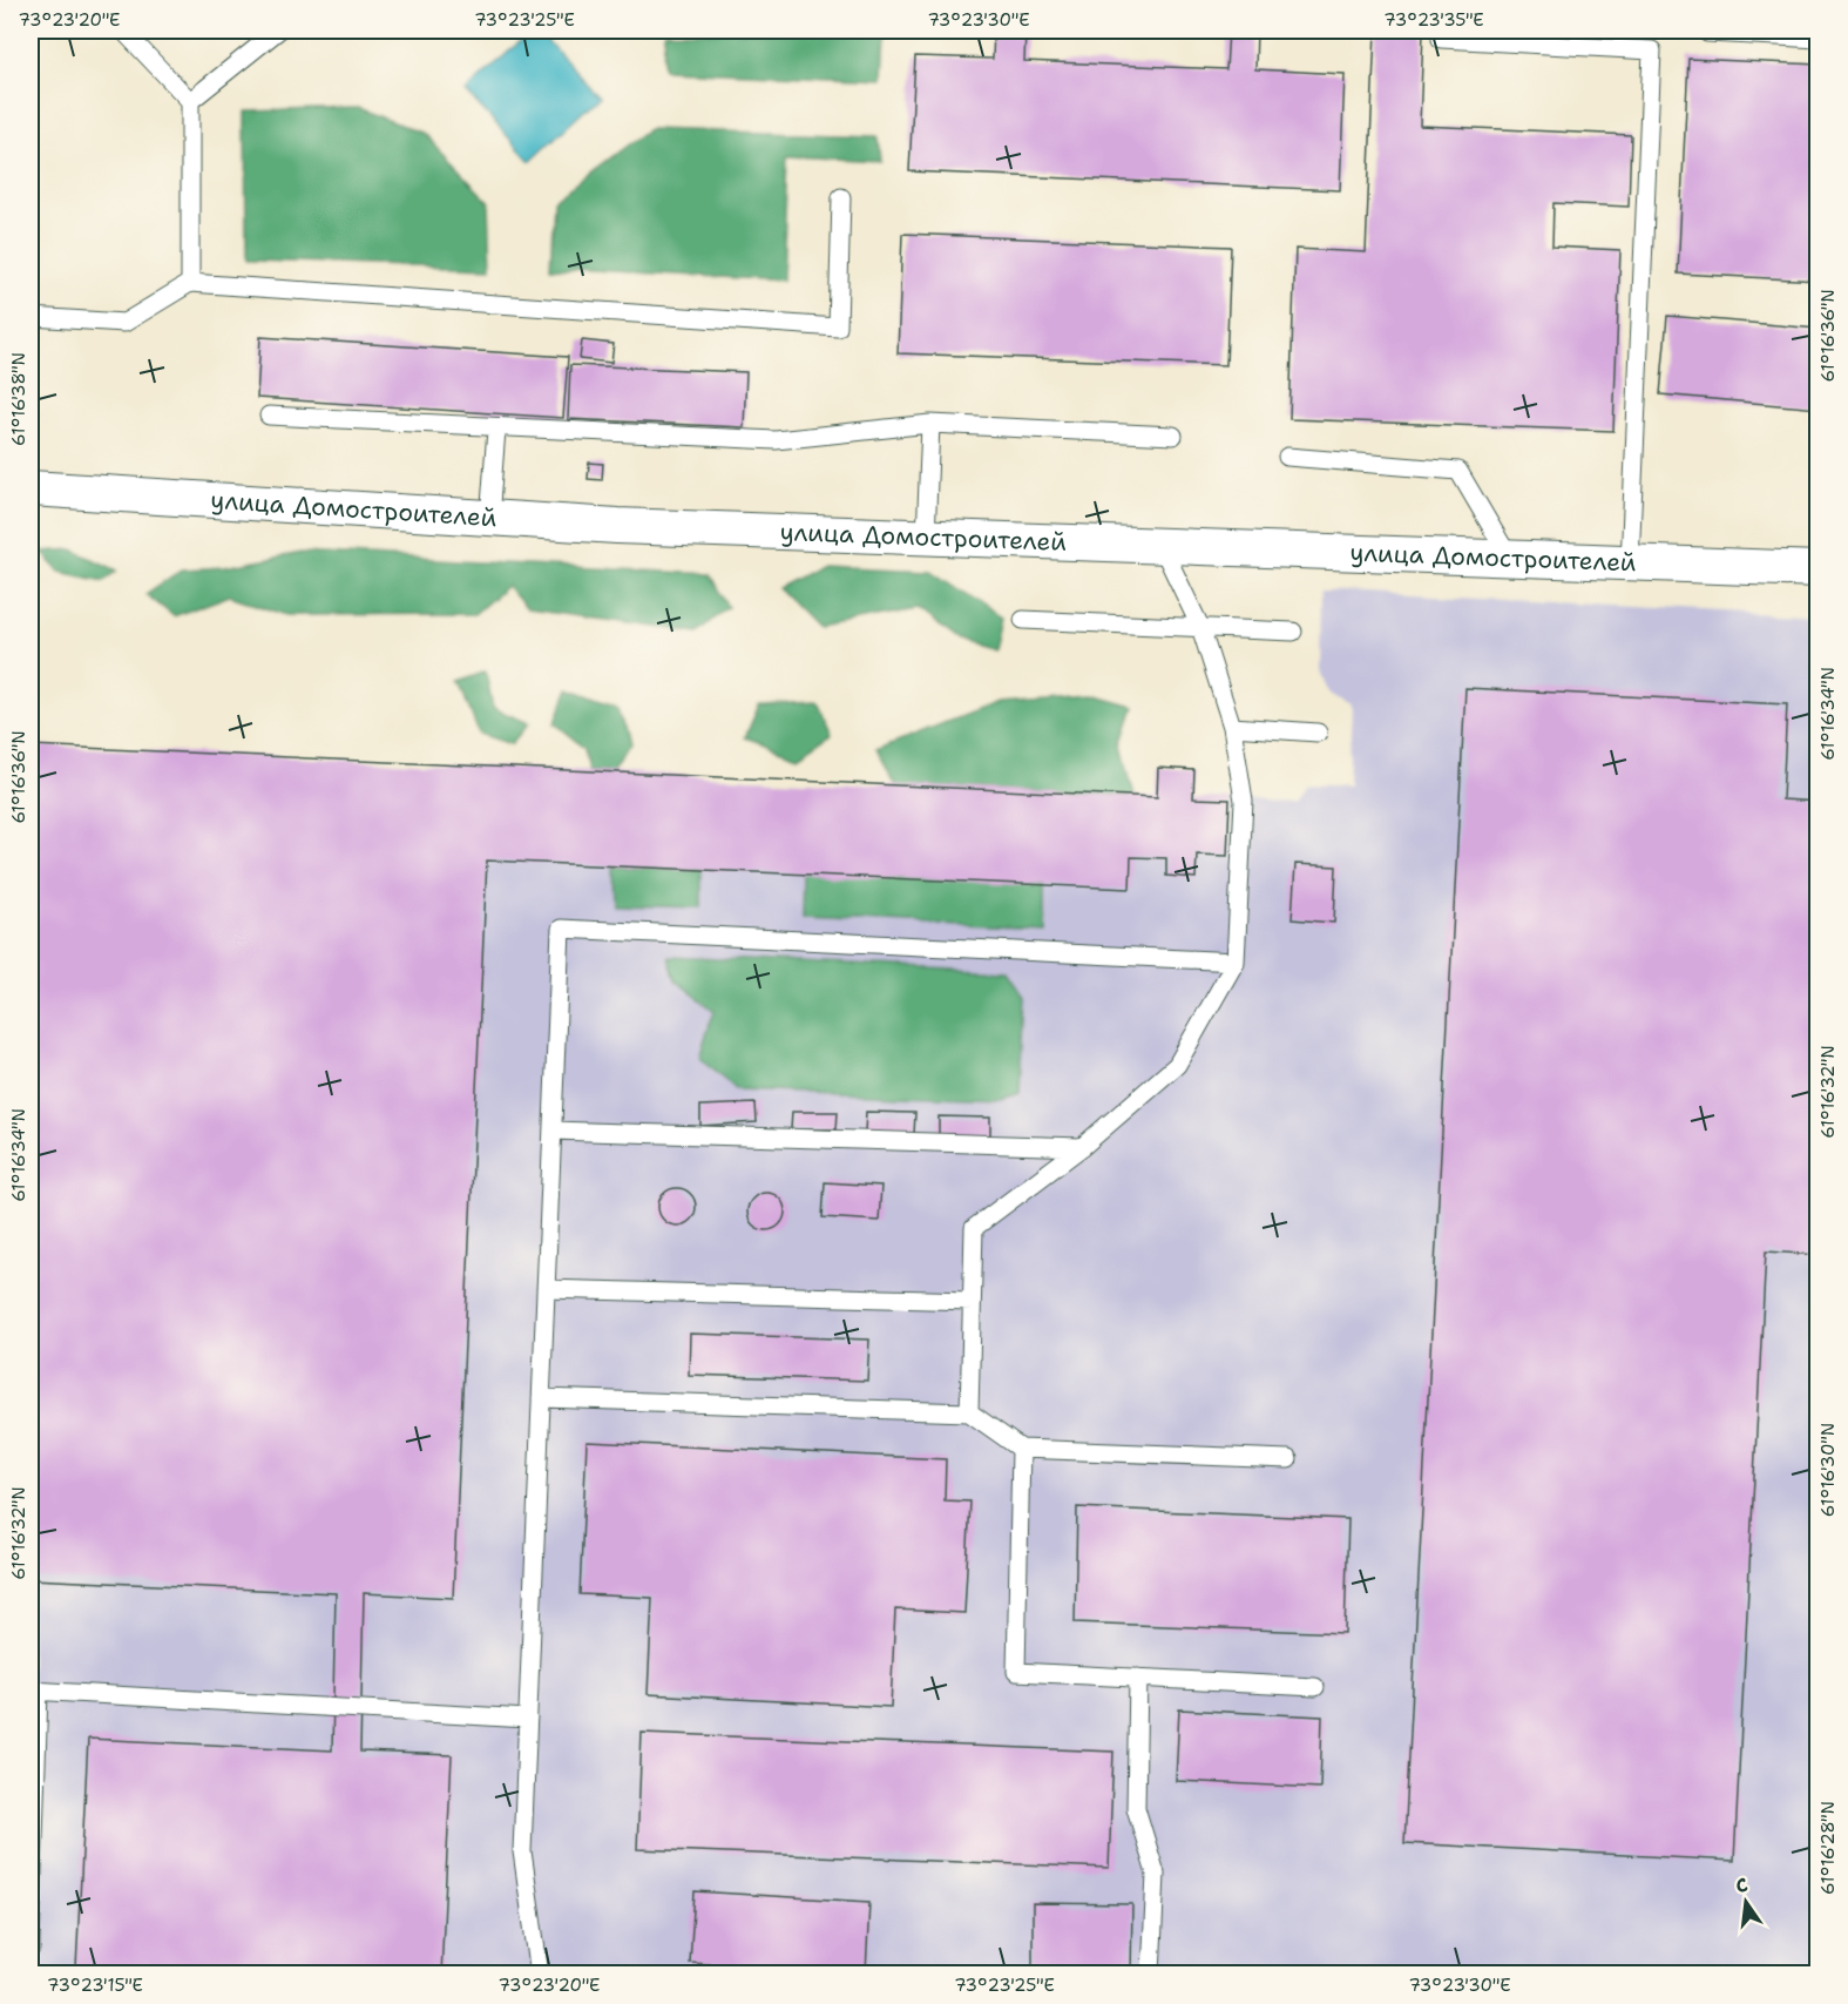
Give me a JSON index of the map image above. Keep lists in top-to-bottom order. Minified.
{"streets":{"street":["улица Домостроителей"]},"north":"top","coordinates":["73°23'20\"E","73°23'25\"E","73°23'30\"E","73°23'35\"E","61°16'36\"N","61°16'38\"N","61°16'34\"N","61°16'32\"N","61°16'30\"N","61°16'28\"N","73°23'15\"E"]}
